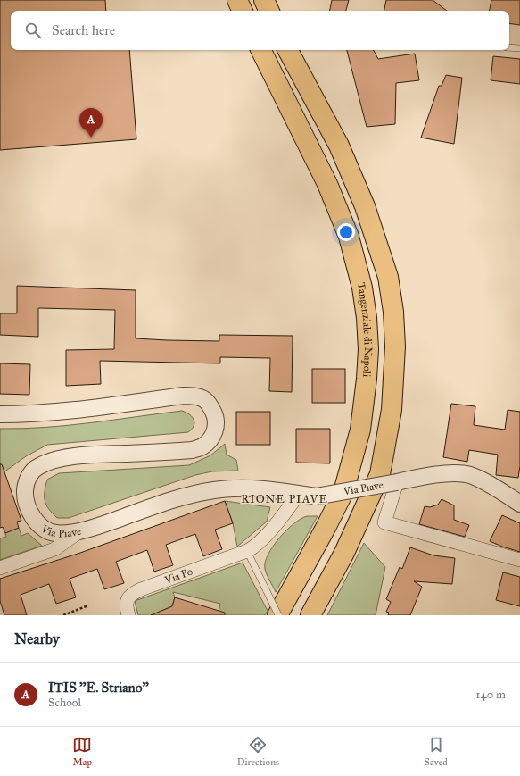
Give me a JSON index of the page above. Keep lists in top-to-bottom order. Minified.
{"streets":{"highway":["Tangenziale di Napoli"],"street":["Via Piave","Via Po"]},"crossings":[["Via Piave","Via Po"]],"districts":["RIONE PIAVE"],"page":{"search":"Search here","pins":"A","heading":"Nearby","list":[{"mark":"A","name":"ITIS ''E. Striano''","note":"School","value":"140 m"}],"nav":["Map","Directions","Saved"]}}
